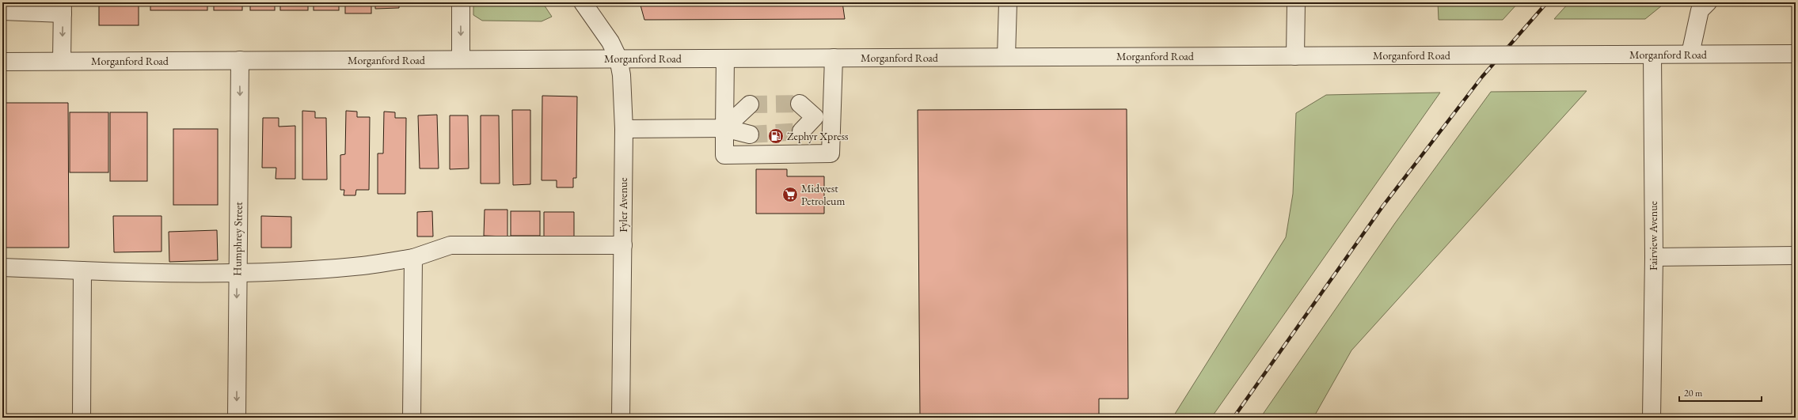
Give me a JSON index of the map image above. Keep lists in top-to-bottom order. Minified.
{"streets":{"street":["Morganford Road","Fyler Avenue","Fairview Avenue","Humphrey Street"]},"crossings":[["Morganford Road","Fyler Avenue"],["Morganford Road","Fairview Avenue"],["Morganford Road","Humphrey Street"]],"places":{"fuel station":["Zephyr Xpress"],"supermarket":["Midwest Petroleum"]},"scale_bar":"20 m"}
